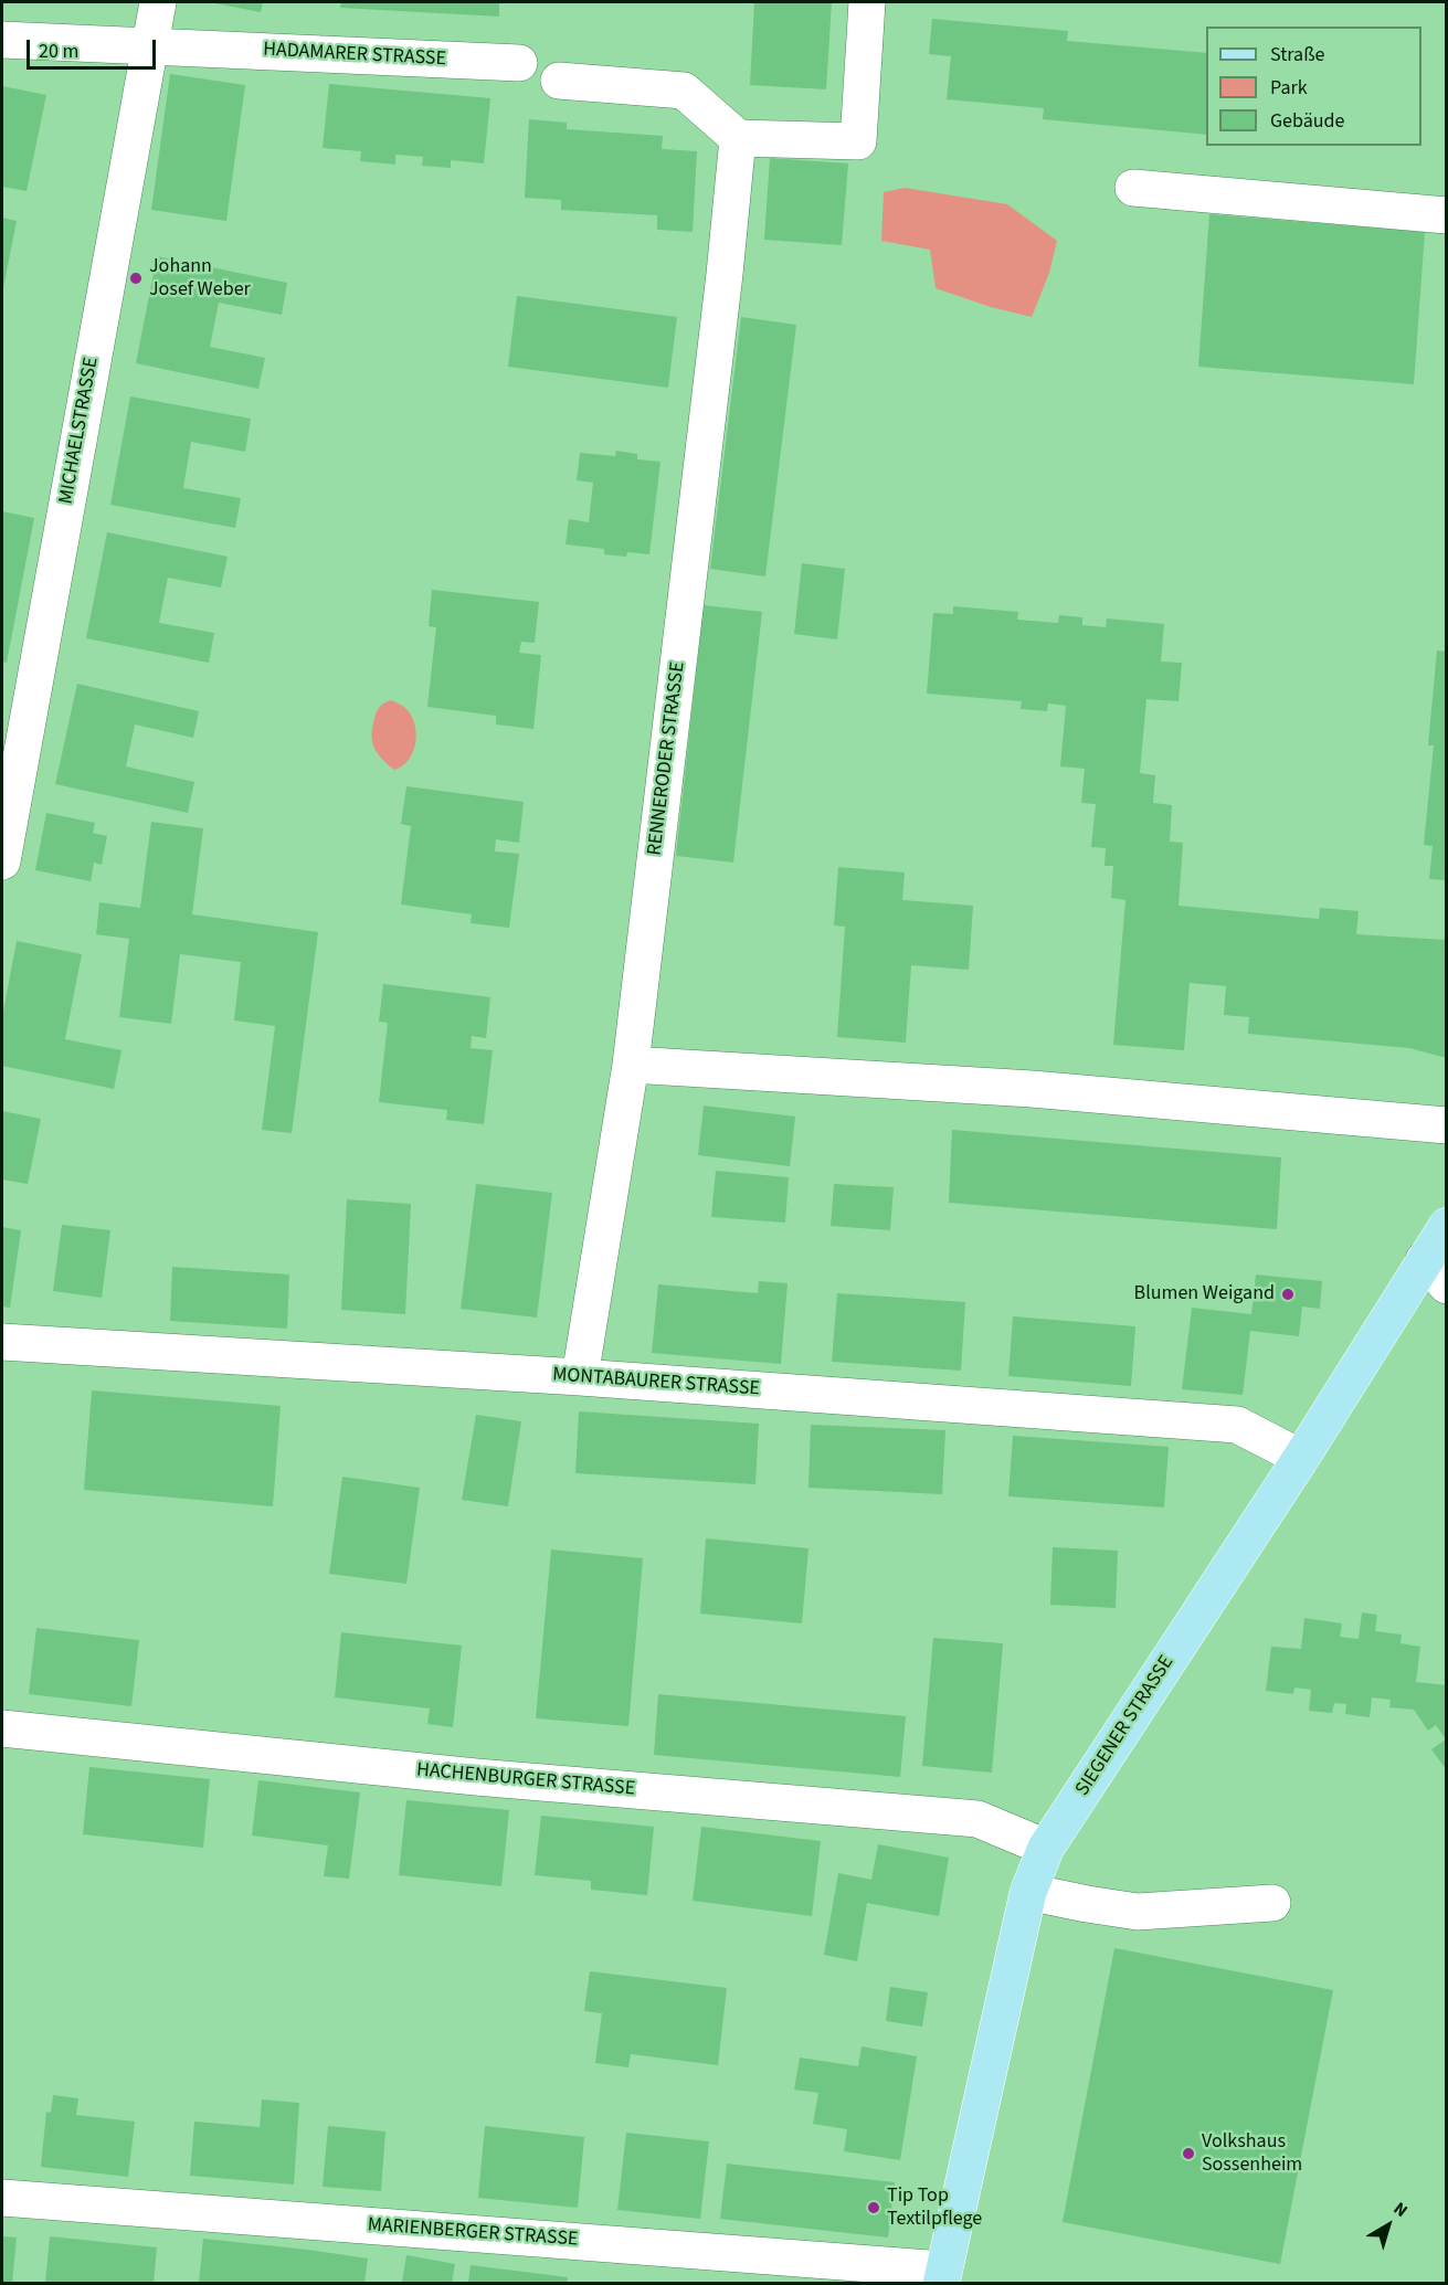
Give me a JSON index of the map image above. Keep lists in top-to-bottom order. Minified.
{"streets":{"main road":["SIEGENER STRASSE"],"street":["HADAMARER STRASSE","MICHAELSTRASSE","RENNERODER STRASSE","MONTABAURER STRASSE","HACHENBURGER STRASSE","MARIENBERGER STRASSE"]},"crossings":[["HADAMARER STRASSE","MICHAELSTRASSE"],["RENNERODER STRASSE","MONTABAURER STRASSE"],["MONTABAURER STRASSE","SIEGENER STRASSE"],["SIEGENER STRASSE","HACHENBURGER STRASSE"],["SIEGENER STRASSE","MARIENBERGER STRASSE"]],"places":["Johann Josef Weber","Blumen Weigand","Volkshaus Sossenheim","Tip Top Textilpflege"],"legend":["Straße","Park","Gebäude"],"scale_bar":"20 m","north":"top right"}
